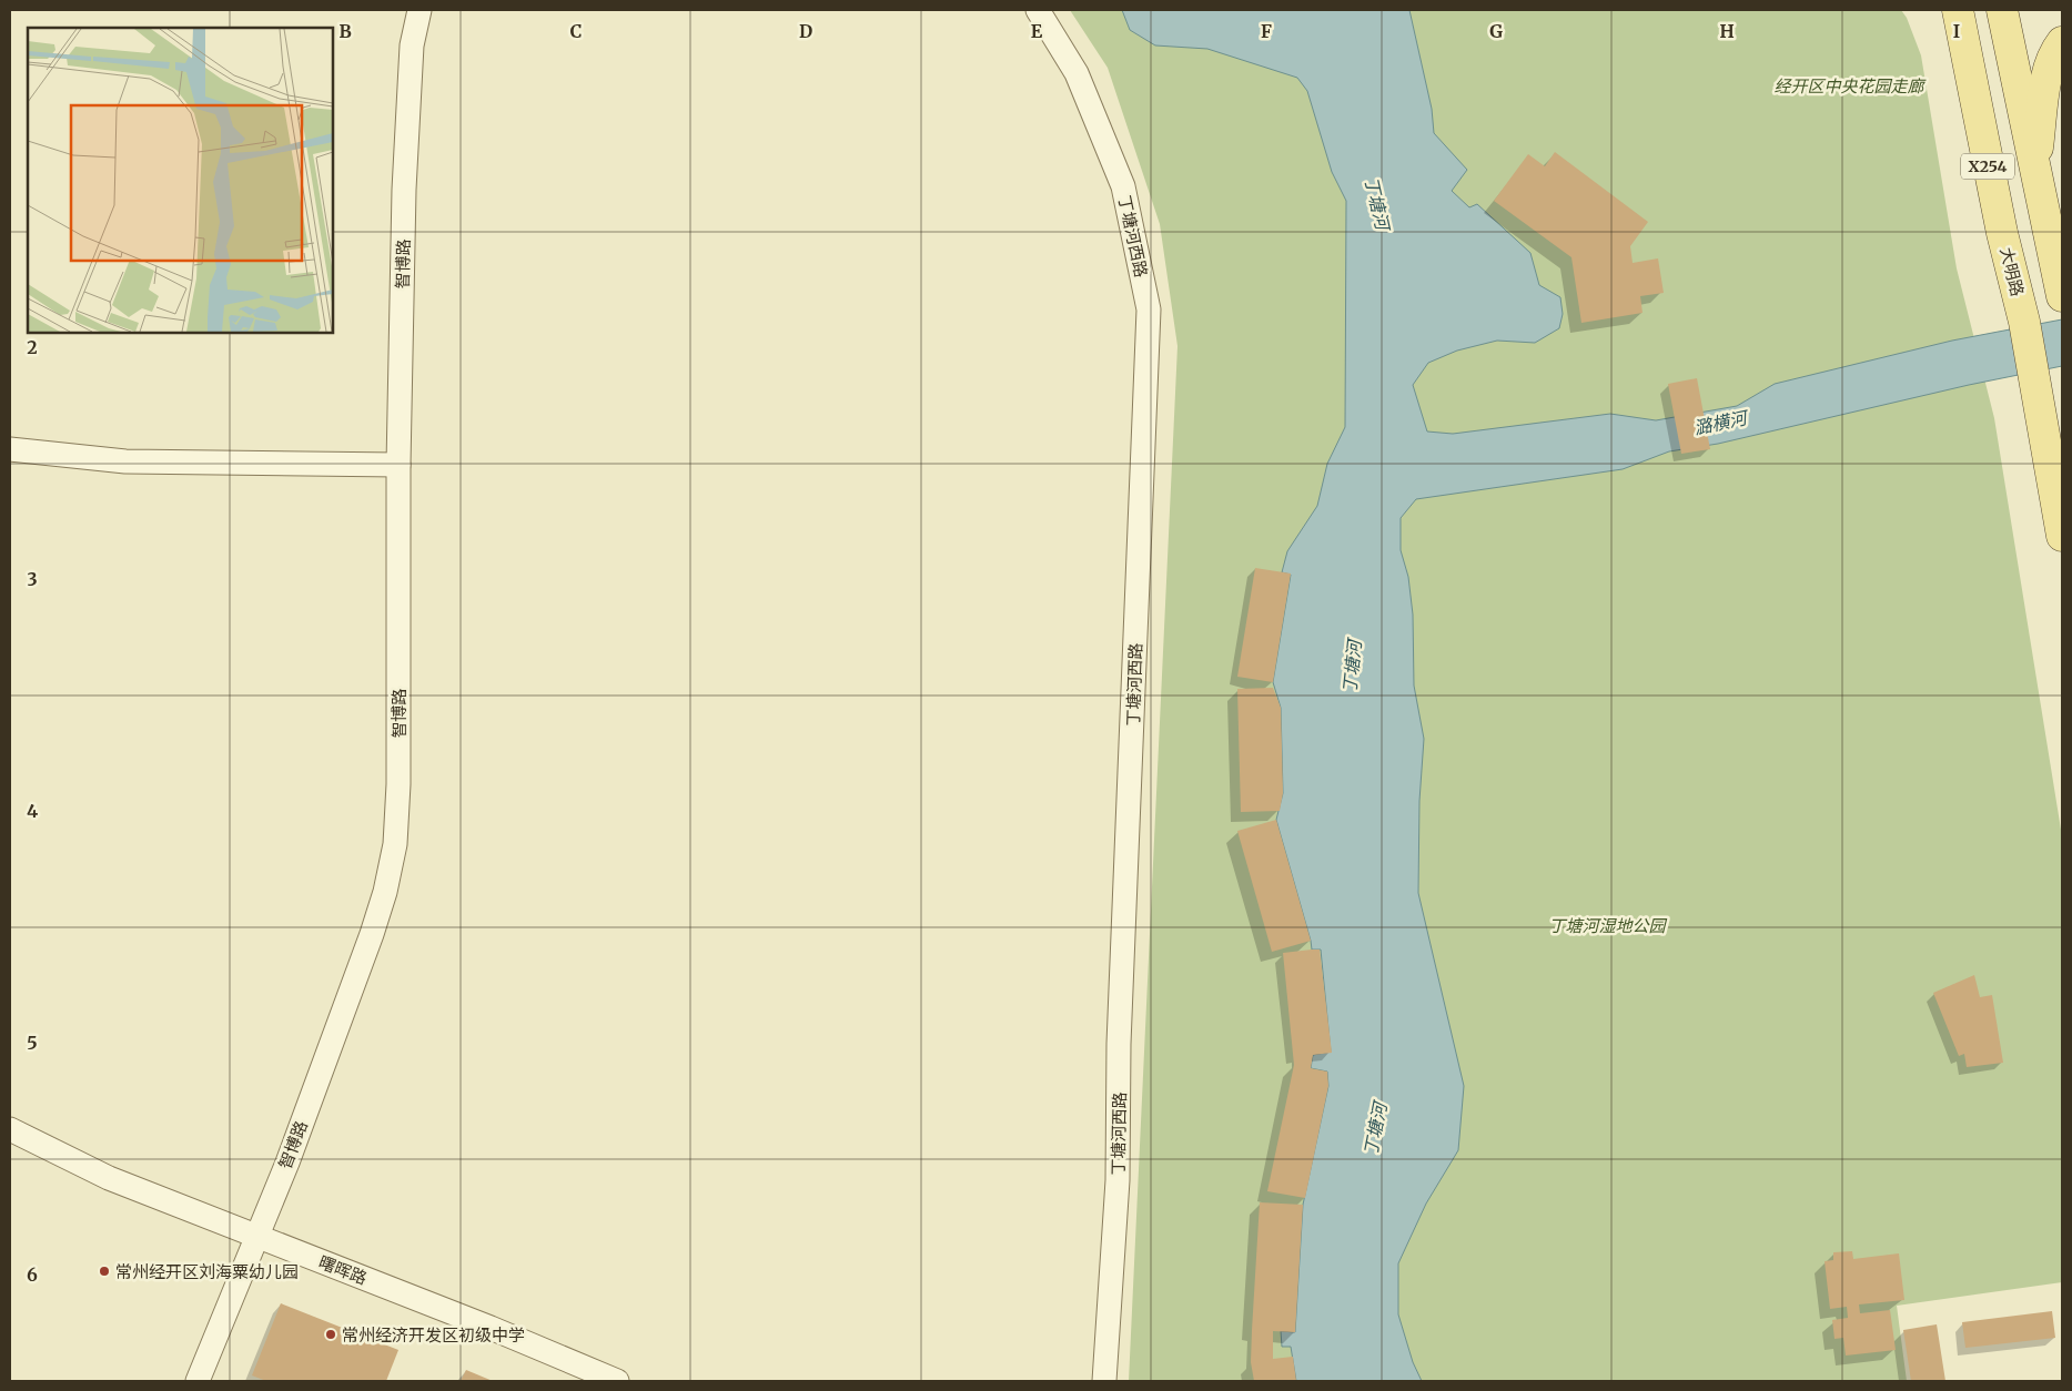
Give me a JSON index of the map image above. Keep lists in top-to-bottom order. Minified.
{"streets":{"main road":["X254","大明路"],"street":["丁塘河西路","智博路","曙晖路"]},"crossings":[["智博路","曙晖路"]],"water":["丁塘河","潞横河"],"parks":["经开区中央花园走廊","丁塘河湿地公园"],"places":["常州经开区刘海粟幼儿园","常州经济开发区初级中学"],"grid":{"columns":["B","C","D","E","F","G","H","I"],"rows":["2","3","4","5","6"]}}
